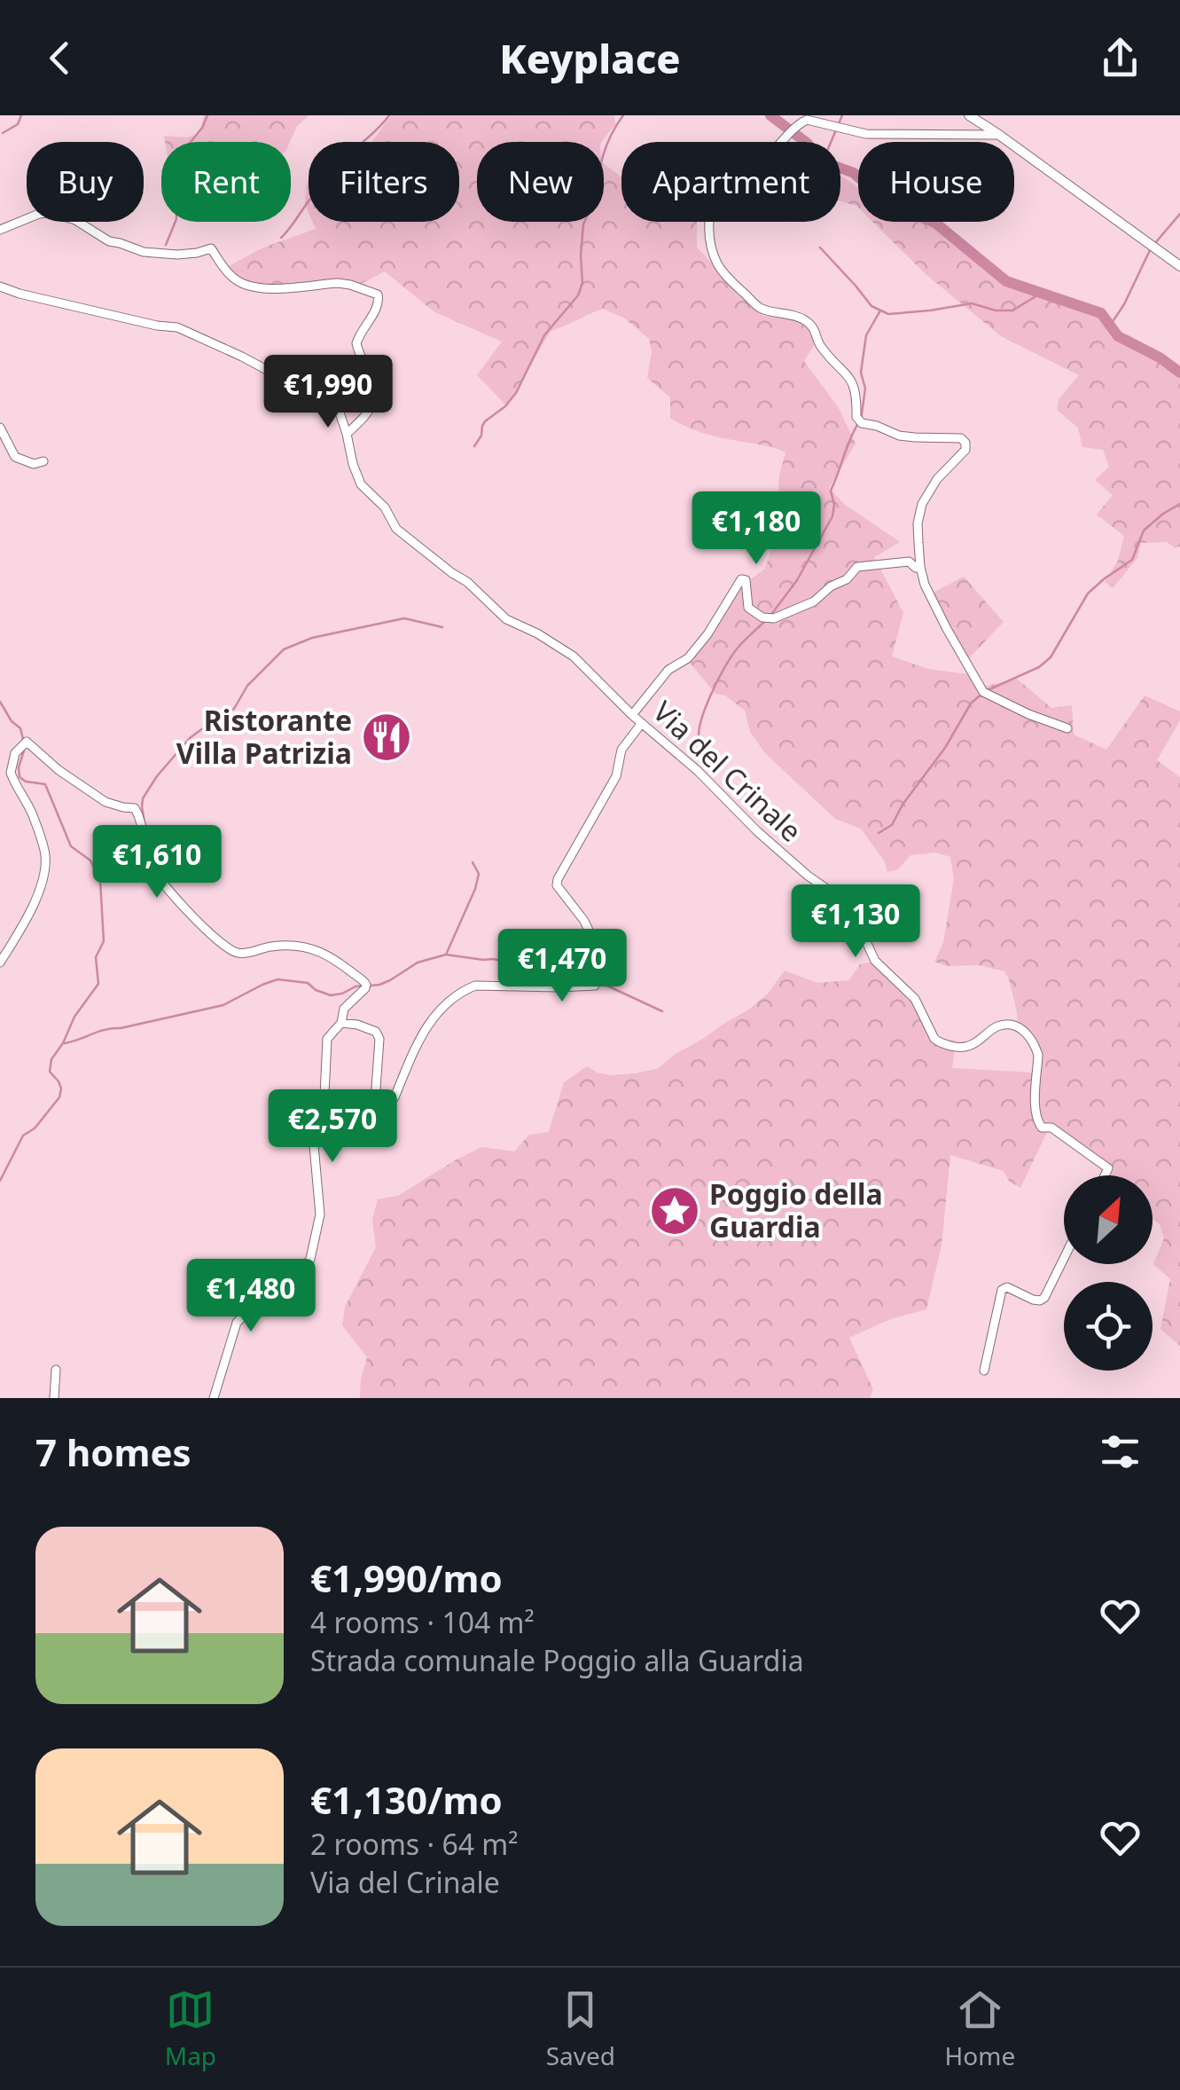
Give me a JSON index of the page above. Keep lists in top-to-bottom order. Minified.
{"streets":{"street":["Via del Crinale"]},"places":{"restaurant":["Ristorante Villa Patrizia"],"place":["Poggio della Guardia"]},"north":"top right","page":{"header":"Keyplace","chip":["Buy","Rent","Filters","New","Apartment","House"],"price":["€1,990","€1,180","€1,610","€1,130","€1,470","€2,570","€1,480"],"heading":"7 homes","list":[{"name":"€1,990/mo","note":"4 rooms · 104 m² · Strada comunale Poggio alla Guardia"},{"name":"€1,130/mo","note":"2 rooms · 64 m² · Via del Crinale"}],"tabs":["Map","Saved","Home"]}}
